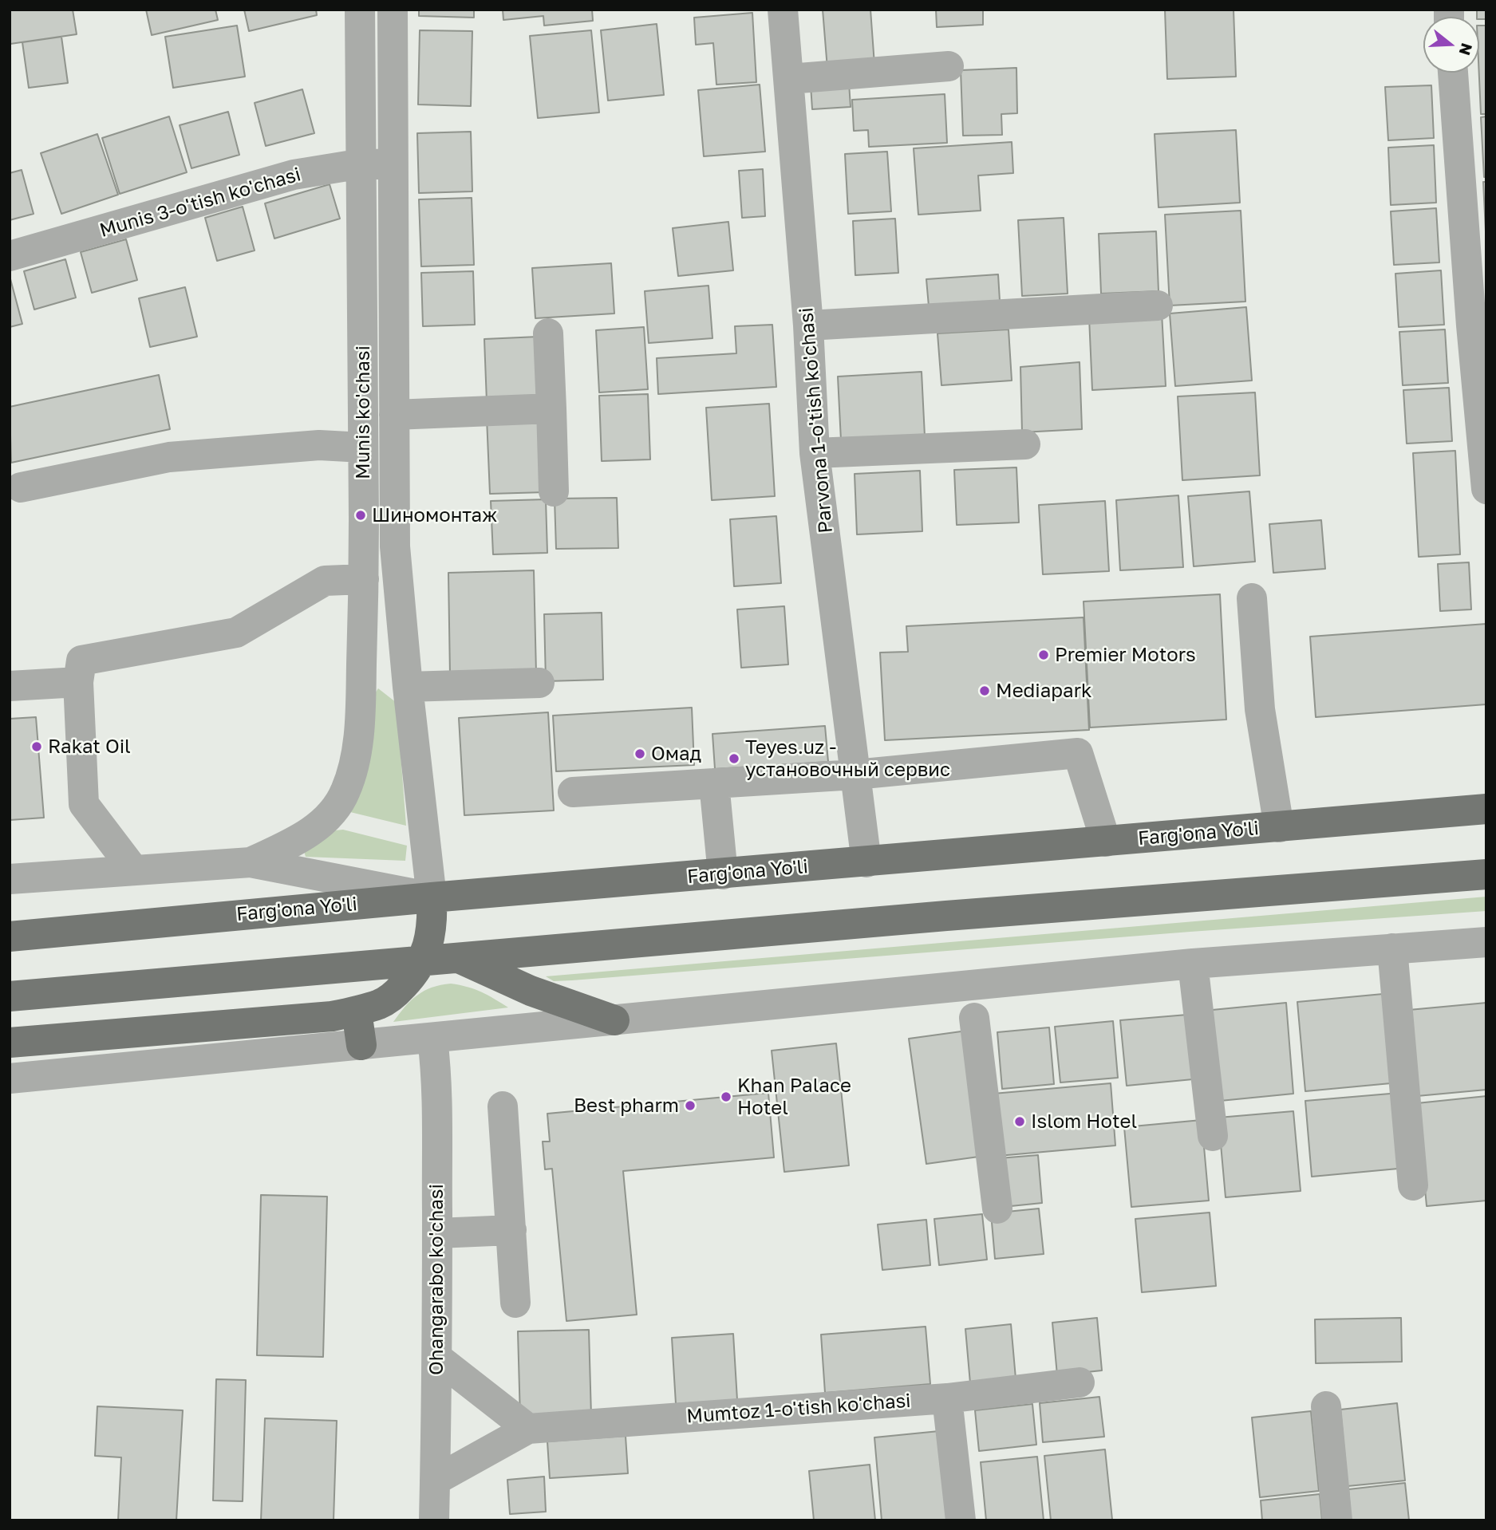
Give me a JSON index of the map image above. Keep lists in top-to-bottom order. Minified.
{"streets":{"main road":["Farg'ona Yo'li"],"street":["Munis 3-o'tish ko'chasi","Munis ko'chasi","Parvona 1-o'tish ko'chasi","Ohangarabo ko'chasi","Mumtoz 1-o'tish ko'chasi"]},"crossings":[["Munis 3-o'tish ko'chasi","Munis ko'chasi"],["Munis ko'chasi","Farg'ona Yo'li"],["Parvona 1-o'tish ko'chasi","Farg'ona Yo'li"],["Ohangarabo ko'chasi","Mumtoz 1-o'tish ko'chasi"]],"places":["Шиномонтаж","Premier Motors","Mediapark","Rakat Oil","Омад","Teyes.uz - установочный сервис","Khan Palace Hotel","Best pharm","Islom Hotel"],"north":"right"}
